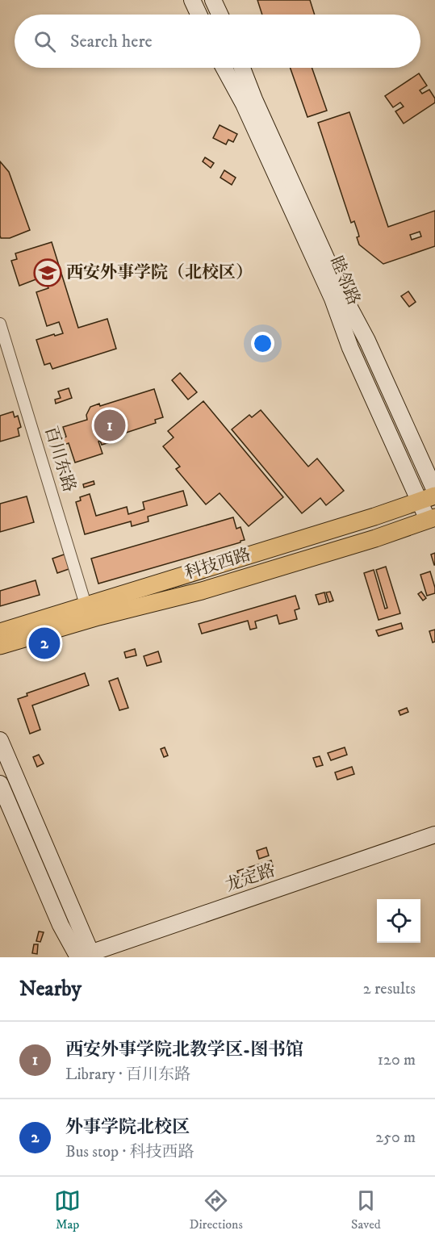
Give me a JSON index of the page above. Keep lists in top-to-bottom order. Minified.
{"streets":{"main road":["科技西路"],"street":["睦邻路","百川东路","龙定路"]},"crossings":[["睦邻路","科技西路"],["百川东路","科技西路"]],"places":{"school or university":["西安外事学院（北校区）"]},"page":{"search":"Search here","pins":["1","2"],"heading":["Nearby","2 results"],"list":[{"mark":"1","name":"西安外事学院北教学区-图书馆","note":"Library · 百川东路","value":"120 m"},{"mark":"2","name":"外事学院北校区","note":"Bus stop · 科技西路","value":"250 m"}],"nav":["Map","Directions","Saved"]}}
